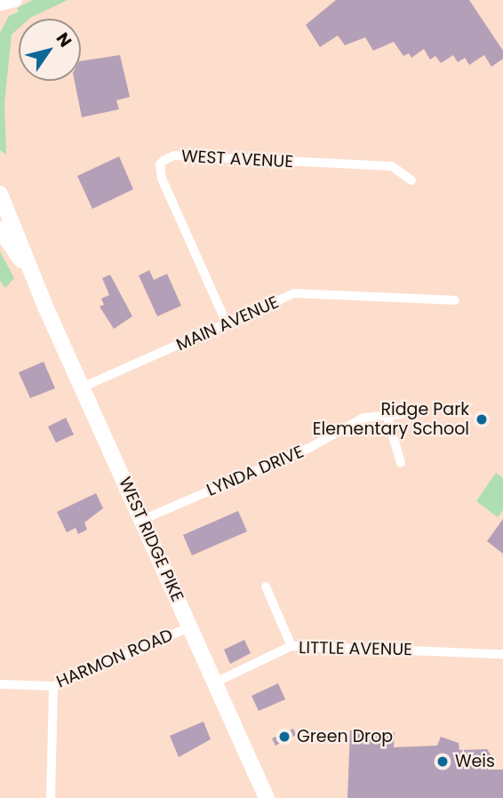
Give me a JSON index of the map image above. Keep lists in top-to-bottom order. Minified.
{"streets":{"main road":["WEST RIDGE PIKE"],"street":["WEST AVENUE","MAIN AVENUE","LYNDA DRIVE","LITTLE AVENUE","HARMON ROAD"]},"crossings":[["WEST AVENUE","MAIN AVENUE"],["MAIN AVENUE","WEST RIDGE PIKE"],["LYNDA DRIVE","WEST RIDGE PIKE"],["WEST RIDGE PIKE","LITTLE AVENUE"],["WEST RIDGE PIKE","HARMON ROAD"]],"places":["Ridge Park Elementary School","Green Drop","Weis"],"north":"top right"}
